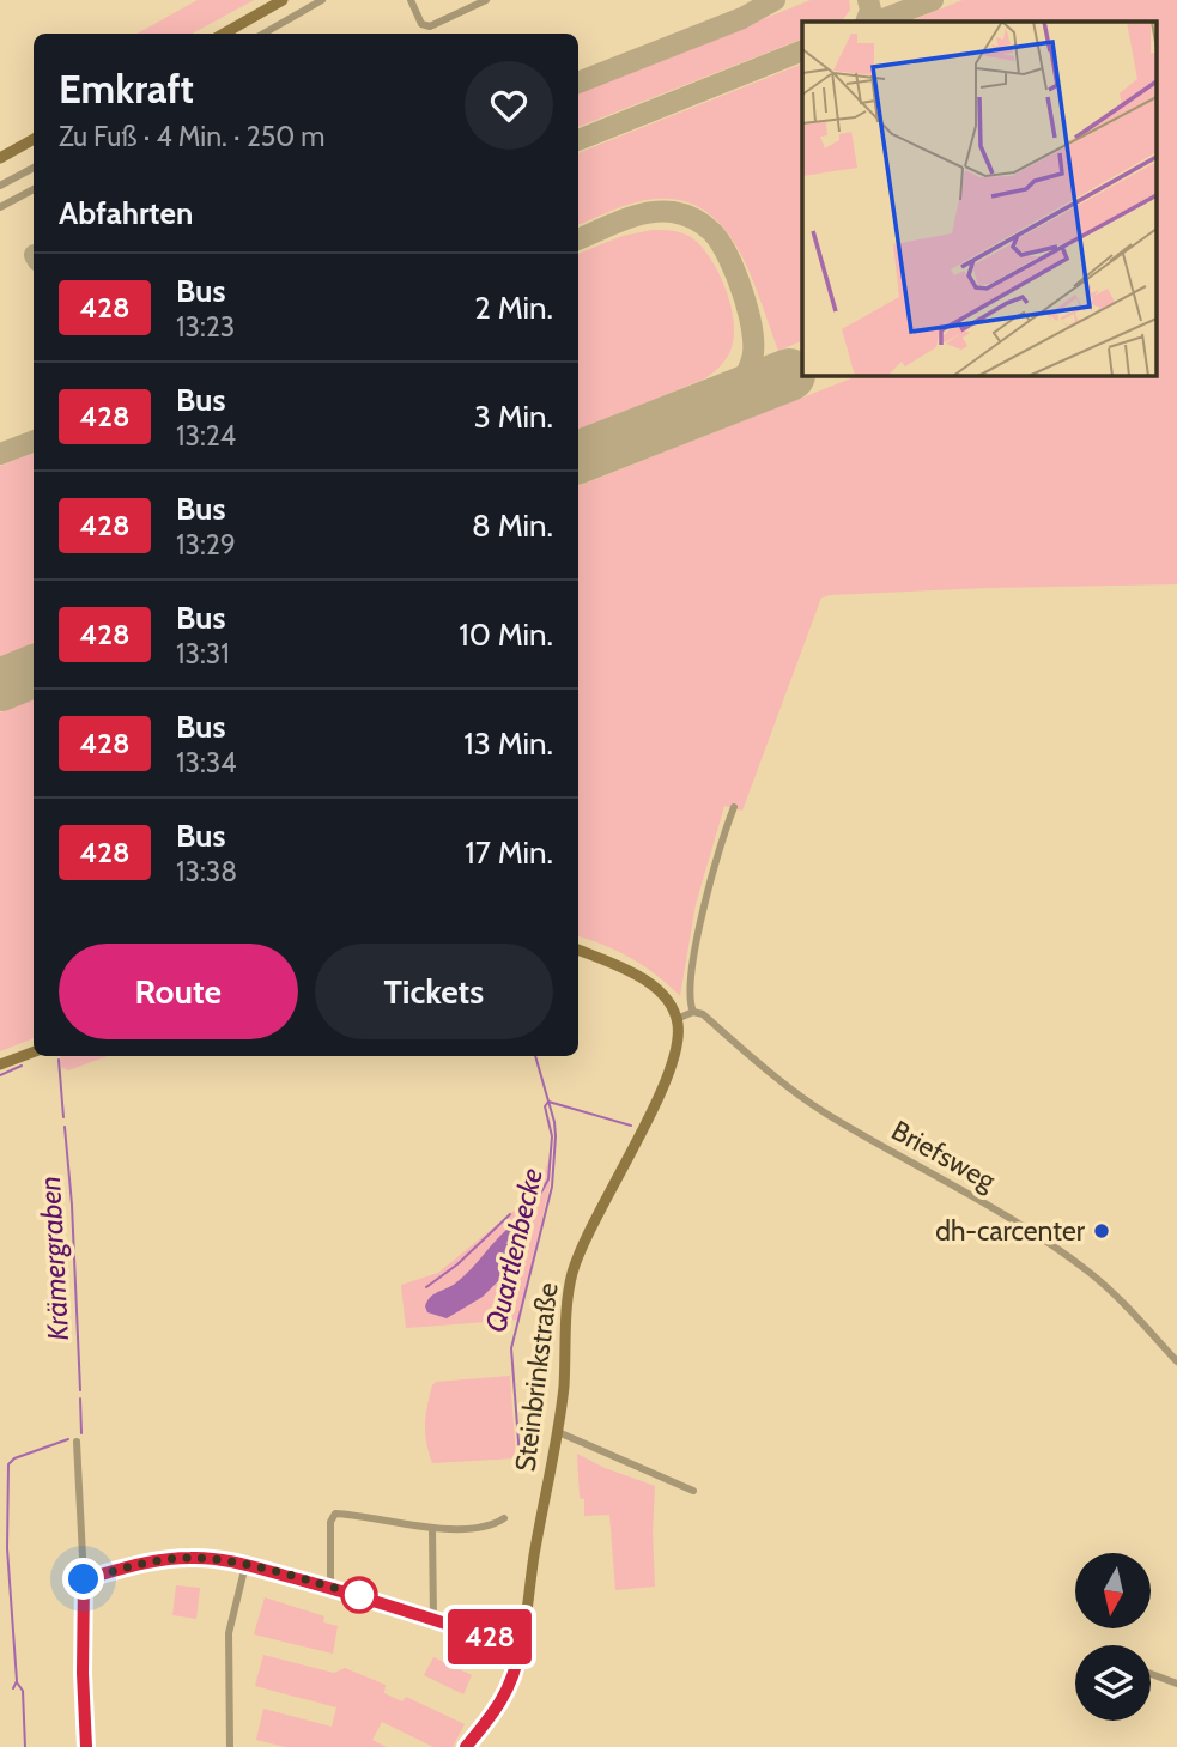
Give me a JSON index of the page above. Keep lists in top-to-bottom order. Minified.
{"streets":{"street":["Briefsweg","Steinbrinkstraße"]},"water":["Quartlenbecke","Krämergraben"],"places":["dh-carcenter"],"lines":["bus line 428"],"north":"bottom","page":{"on_map":"428","heading":[["Emkraft","Zu Fuß · 4 Min. · 250 m"],"Abfahrten"],"list":[{"mark":"428","name":"Bus","note":"13:23","value":"2 Min."},{"mark":"428","name":"Bus","note":"13:24","value":"3 Min."},{"mark":"428","name":"Bus","note":"13:29","value":"8 Min."},{"mark":"428","name":"Bus","note":"13:31","value":"10 Min."},{"mark":"428","name":"Bus","note":"13:34","value":"13 Min."},{"mark":"428","name":"Bus","note":"13:38","value":"17 Min."}],"buttons":["Route","Tickets"]}}
